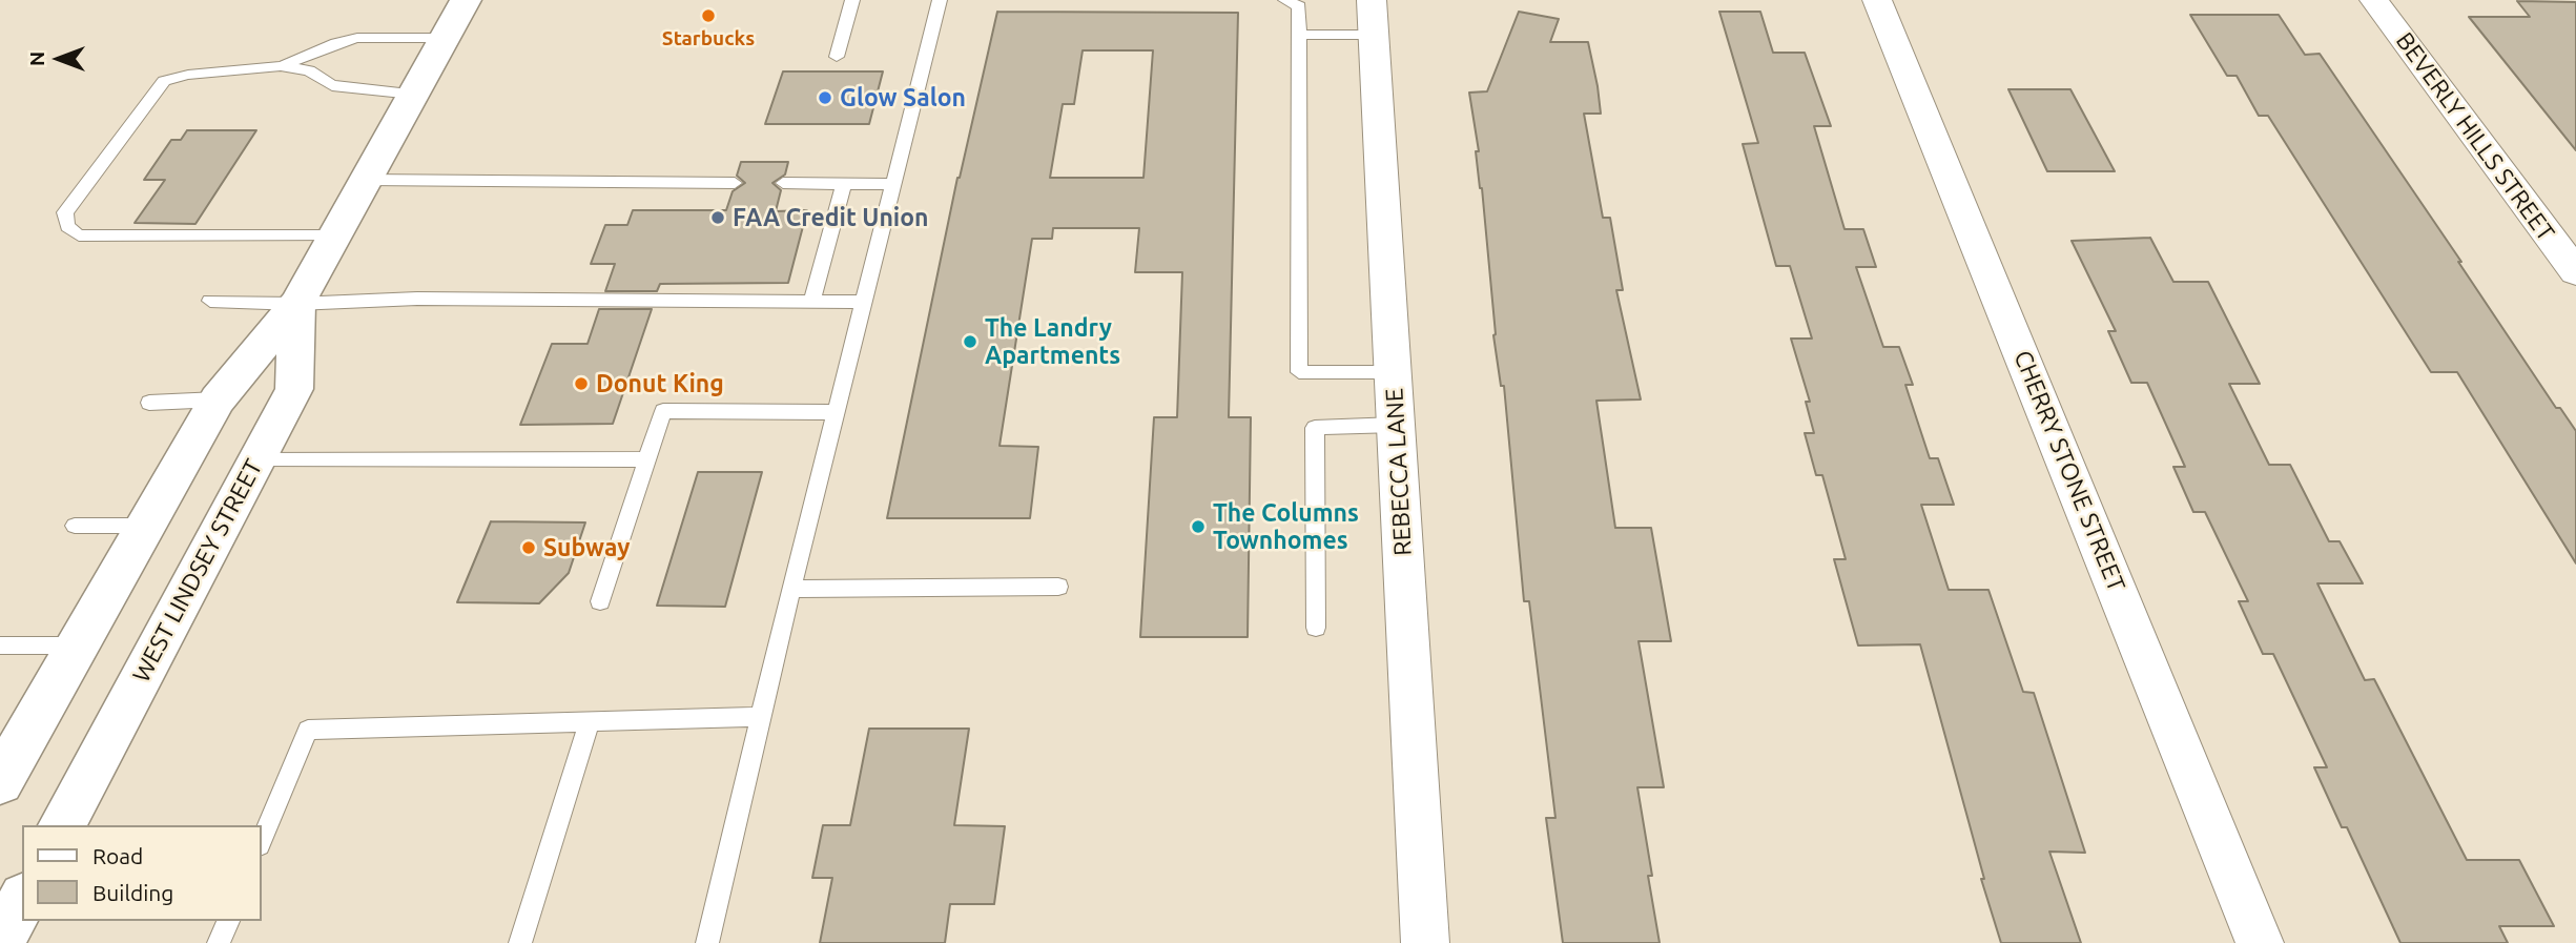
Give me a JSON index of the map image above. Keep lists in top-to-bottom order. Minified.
{"streets":{"street":["BEVERLY HILLS STREET","CHERRY STONE STREET","REBECCA LANE","WEST LINDSEY STREET"]},"places":["Starbucks","Glow Salon","FAA Credit Union","The Landry Apartments","Donut King","The Columns Townhomes","Subway"],"legend":["Road","Building"],"north":"left"}
